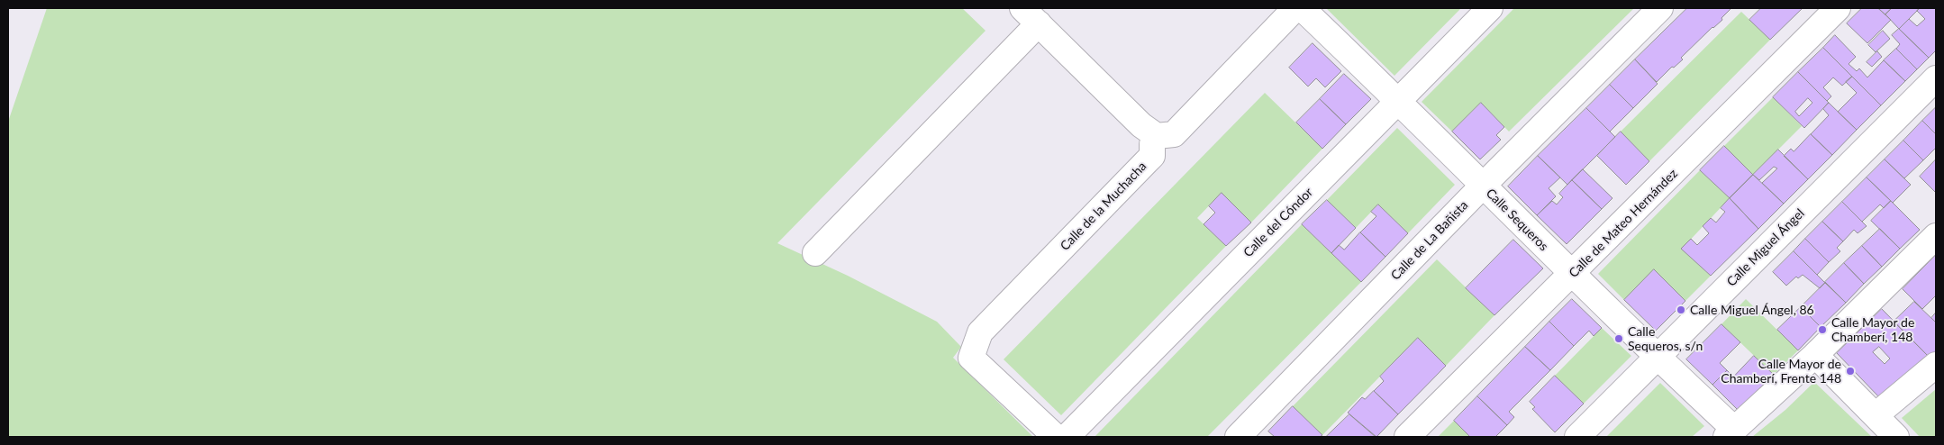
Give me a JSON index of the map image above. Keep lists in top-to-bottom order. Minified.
{"streets":{"street":["Calle de la Muchacha","Calle Sequeros","Calle del Cóndor","Calle de Mateo Hernández","Calle de La Bañista","Calle Miguel Ángel"]},"crossings":[["Calle Sequeros","Calle del Cóndor"],["Calle Sequeros","Calle de Mateo Hernández"],["Calle Sequeros","Calle de La Bañista"],["Calle Sequeros","Calle Miguel Ángel"]],"places":["Calle Miguel Ángel, 86","Calle Mayor de Chamberí, 148","Calle Sequeros, s/n","Calle Mayor de Chamberí, Frente 148"]}
